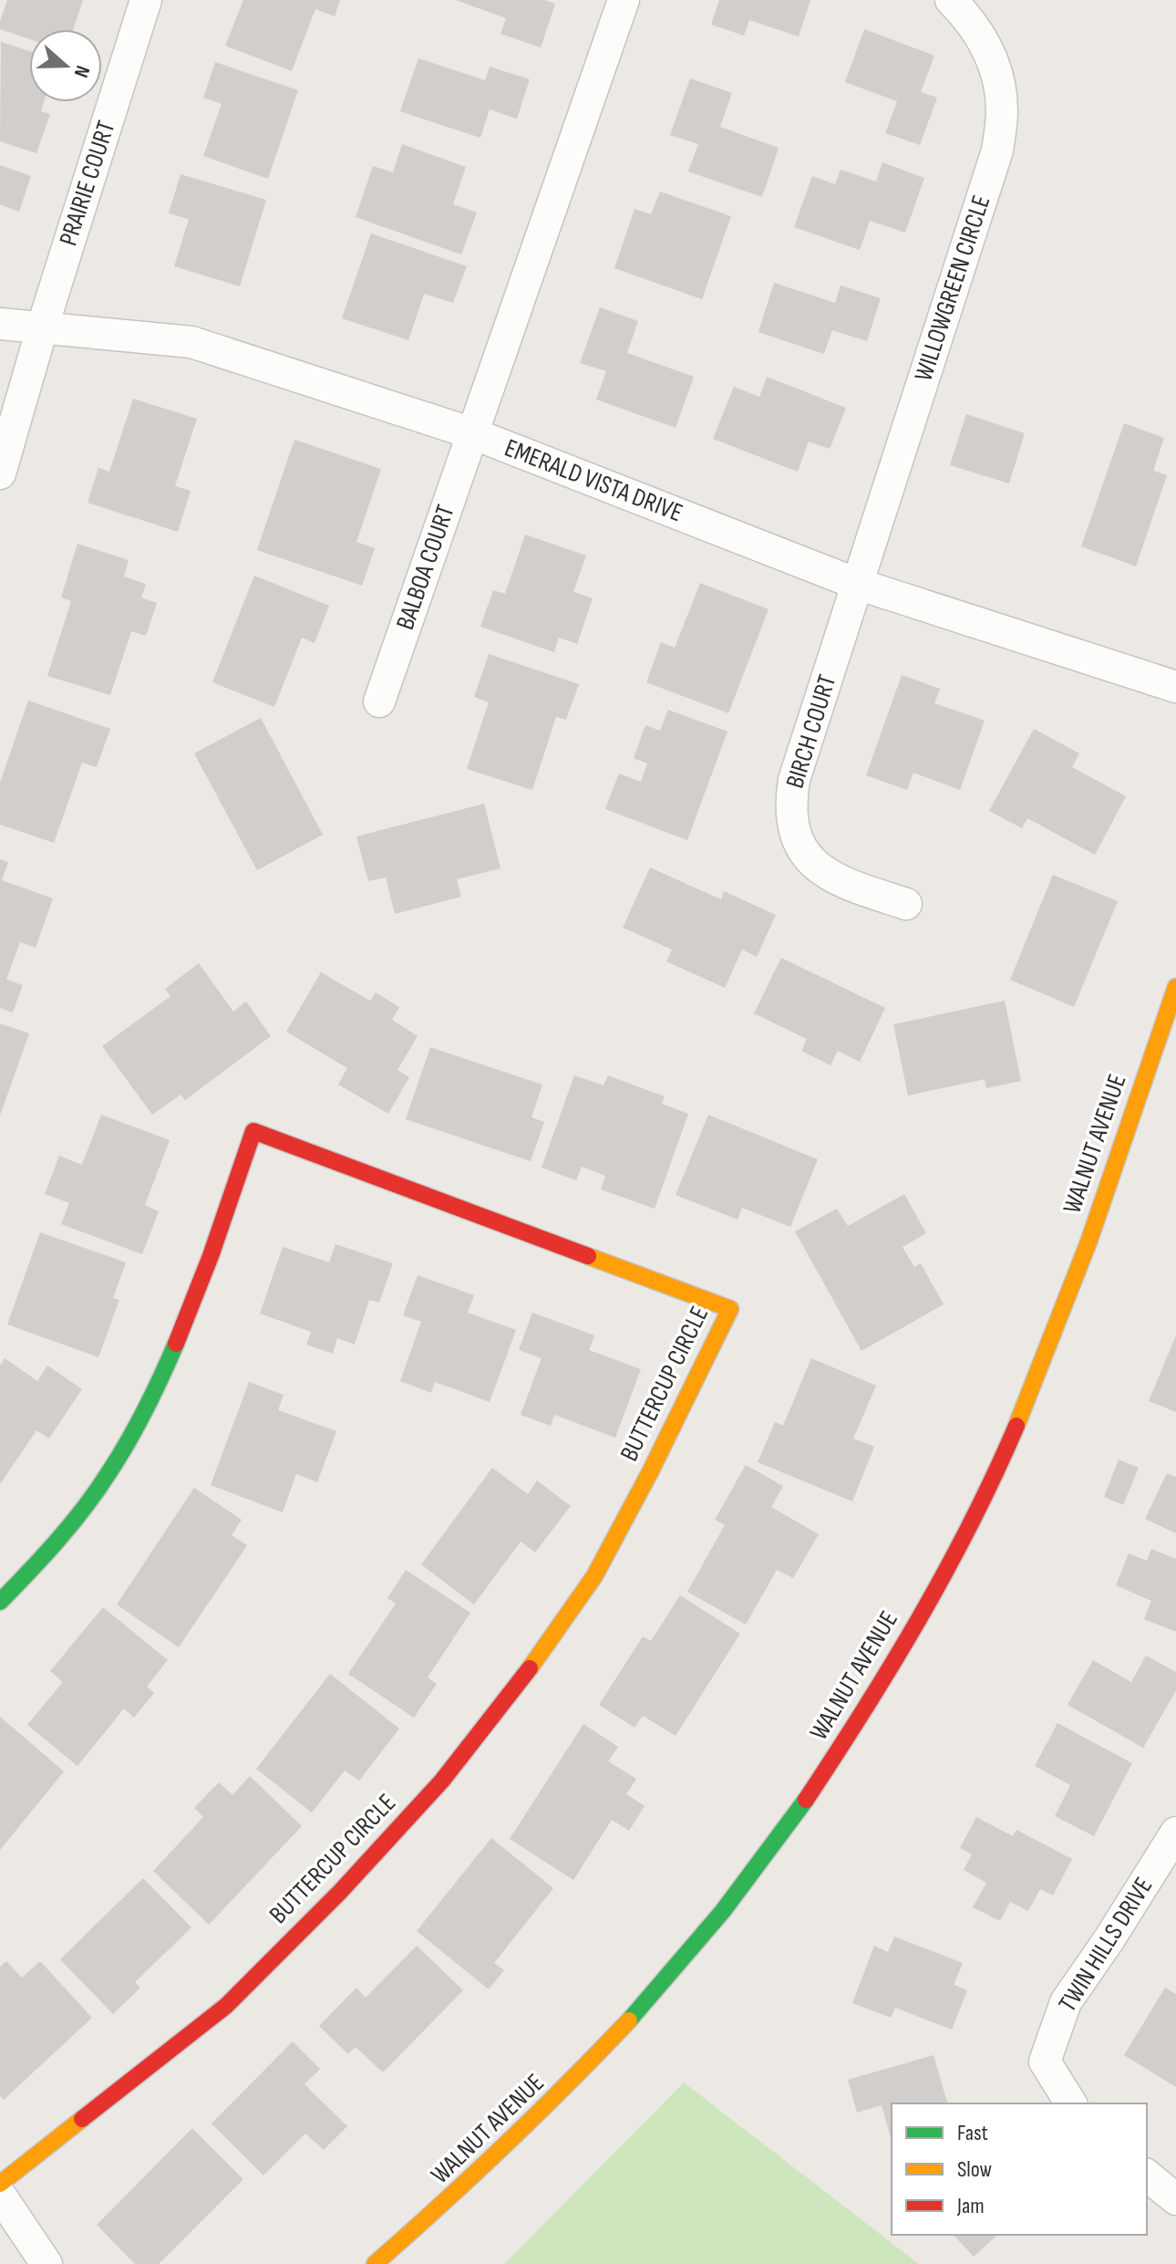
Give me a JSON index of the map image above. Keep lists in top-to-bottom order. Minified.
{"streets":{"street":["PRAIRIE COURT","WILLOWGREEN CIRCLE","EMERALD VISTA DRIVE","BALBOA COURT","BIRCH COURT","WALNUT AVENUE","BUTTERCUP CIRCLE","TWIN HILLS DRIVE"]},"crossings":[["PRAIRIE COURT","EMERALD VISTA DRIVE"],["WILLOWGREEN CIRCLE","EMERALD VISTA DRIVE"],["WILLOWGREEN CIRCLE","BIRCH COURT"],["EMERALD VISTA DRIVE","BALBOA COURT"],["EMERALD VISTA DRIVE","BIRCH COURT"]],"legend":["Fast","Slow","Jam"],"north":"right"}
